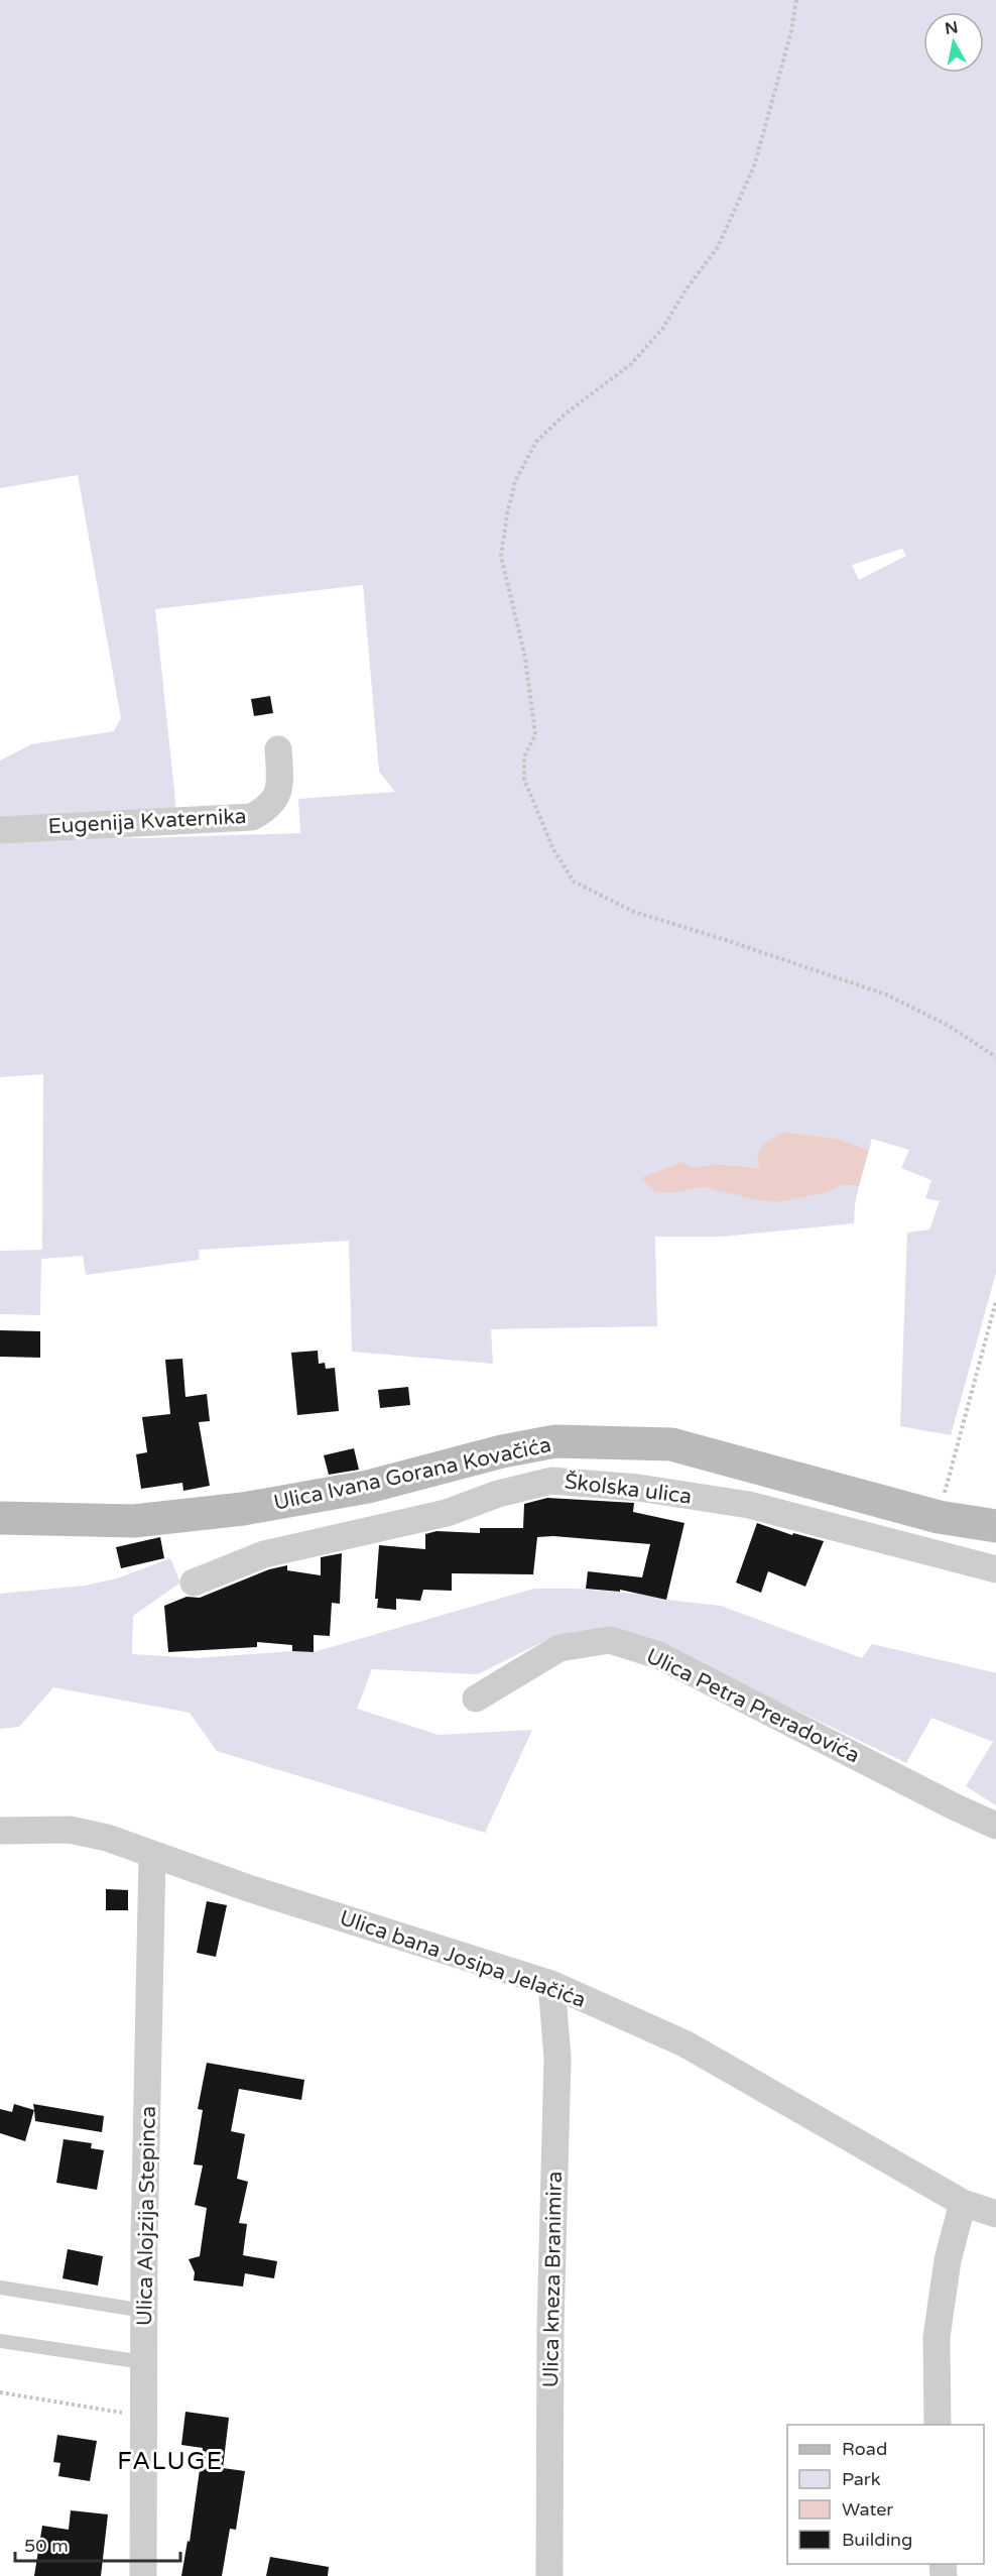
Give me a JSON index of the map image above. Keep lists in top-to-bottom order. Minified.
{"streets":{"main road":["Ulica Ivana Gorana Kovačića"],"street":["Eugenija Kvaternika","Školska ulica","Ulica Petra Preradovića","Ulica bana Josipa Jelačića","Ulica Alojzija Stepinca","Ulica kneza Branimira"]},"crossings":[["Ulica bana Josipa Jelačića","Ulica Alojzija Stepinca"],["Ulica bana Josipa Jelačića","Ulica kneza Branimira"]],"districts":["FALUGE"],"legend":["Road","Park","Water","Building"],"scale_bar":"50 m","north":"top"}
